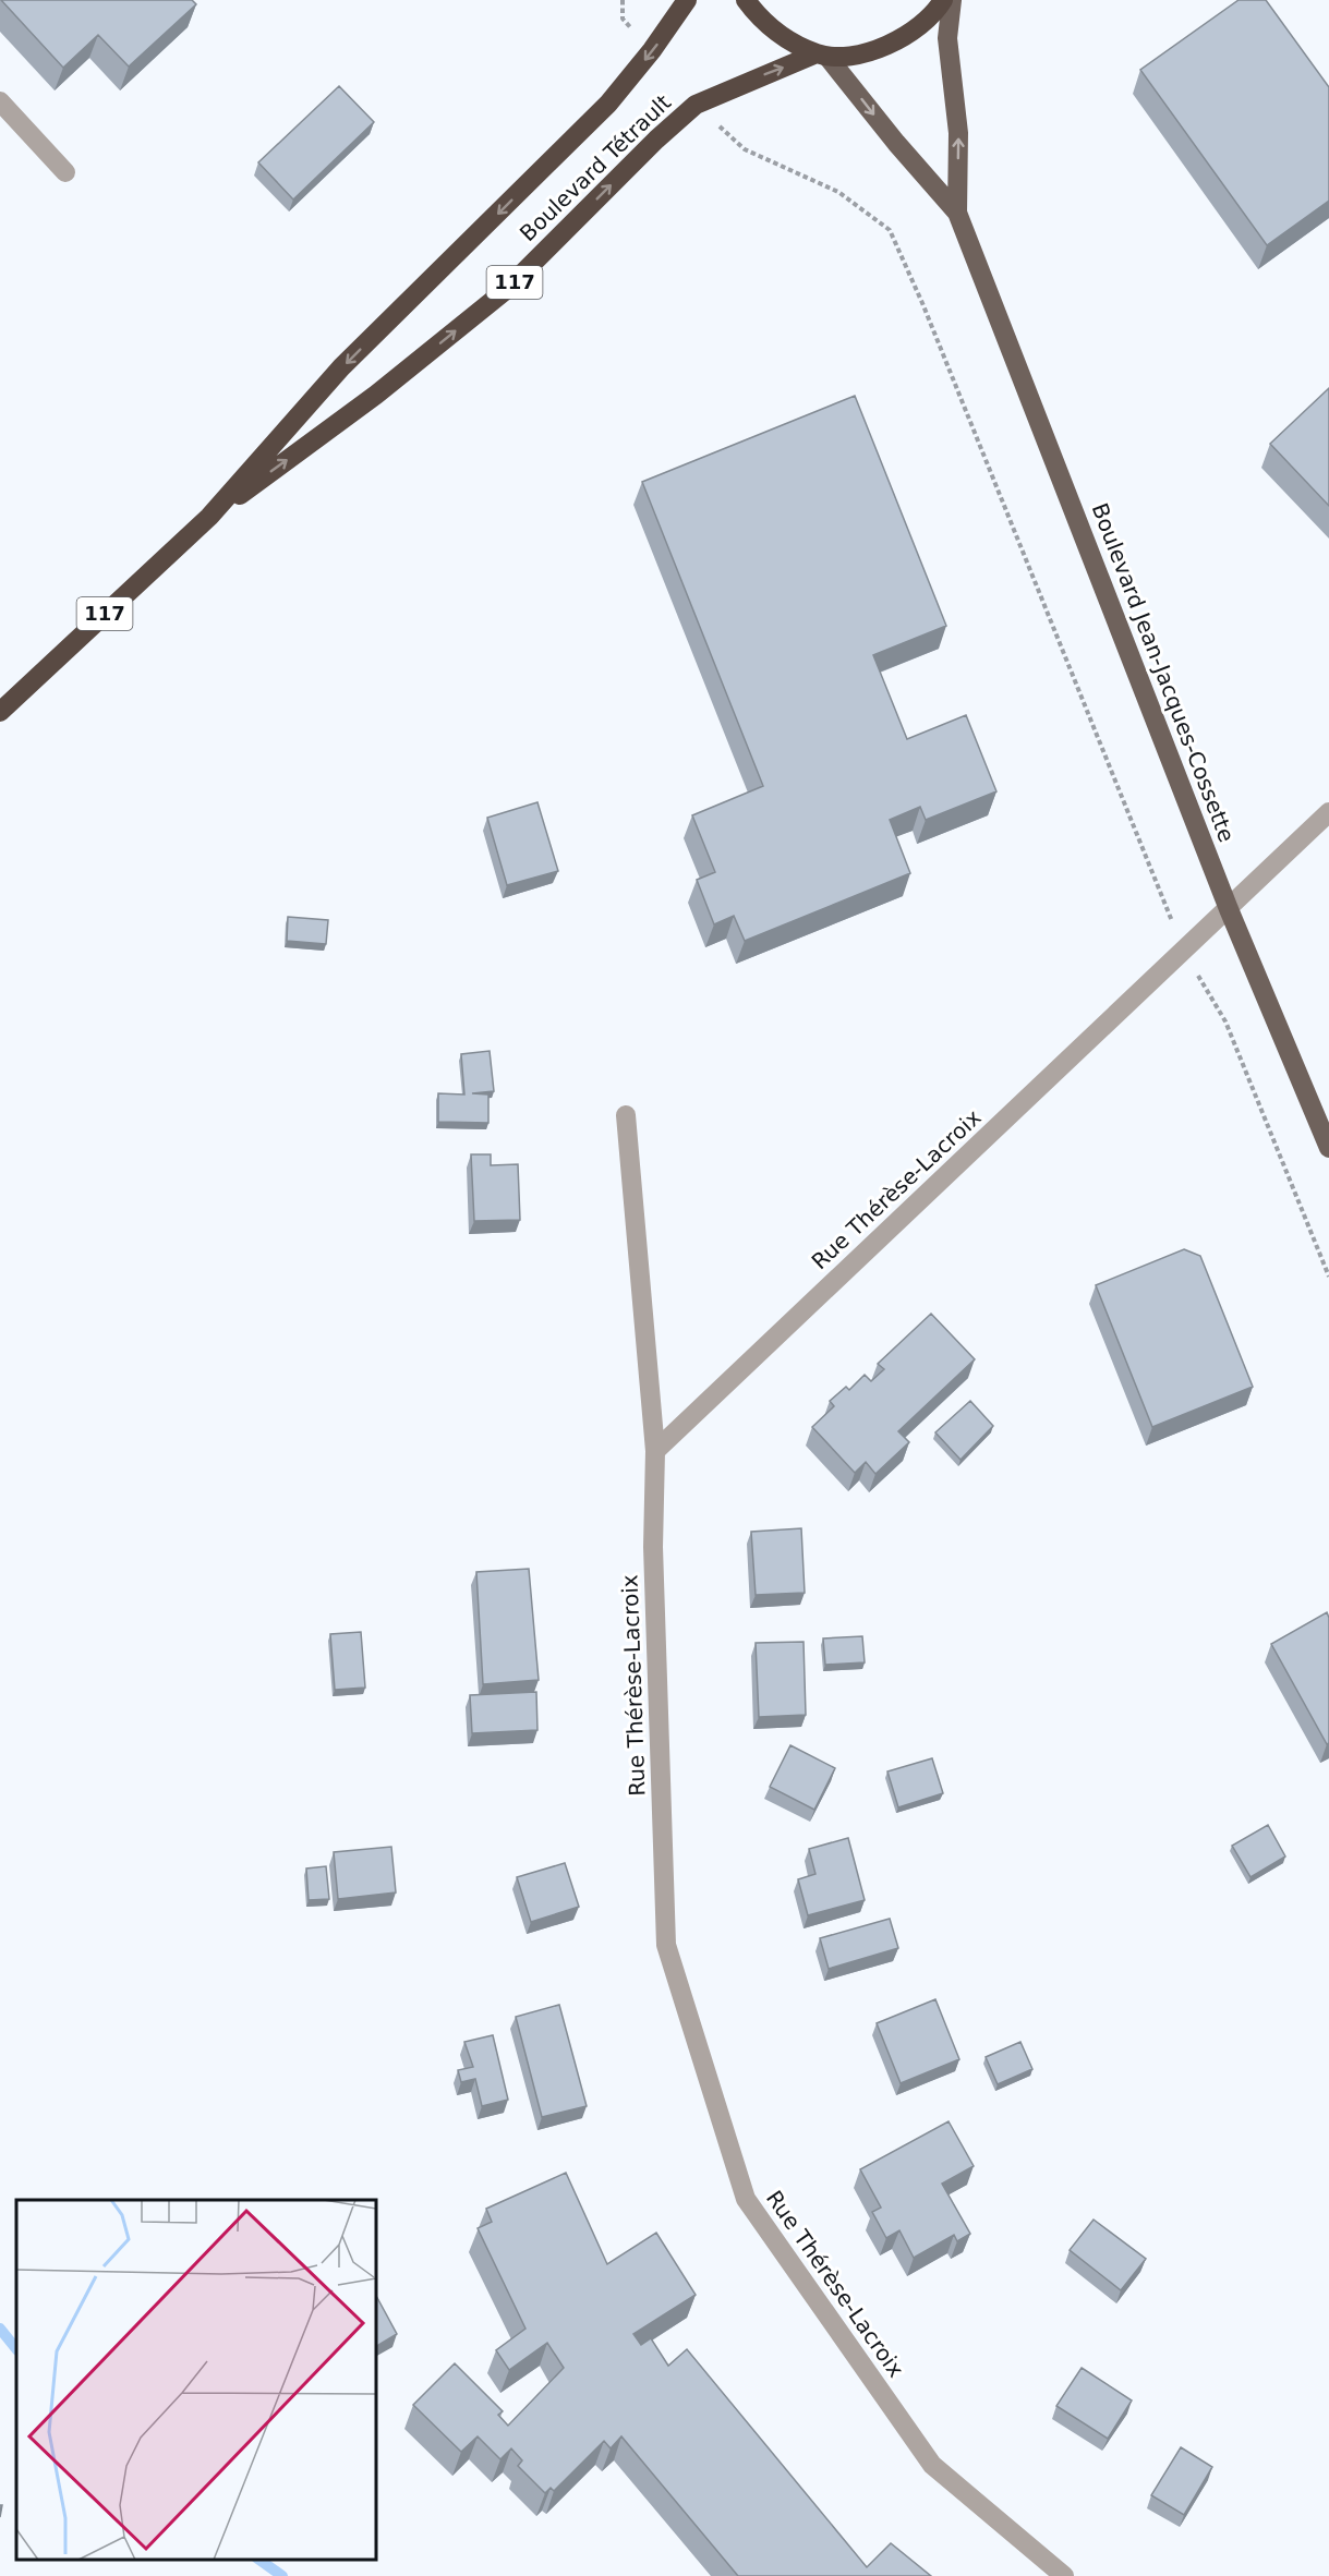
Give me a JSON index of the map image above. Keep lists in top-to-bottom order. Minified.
{"streets":{"highway":["Boulevard Tétrault","117"],"main road":["Boulevard Jean-Jacques-Cossette"],"street":["Rue Thérèse-Lacroix"]},"crossings":[["Boulevard Tétrault","117"],["Boulevard Tétrault","Boulevard Jean-Jacques-Cossette"],["117","Boulevard Jean-Jacques-Cossette"],["Boulevard Jean-Jacques-Cossette","Rue Thérèse-Lacroix"]]}
